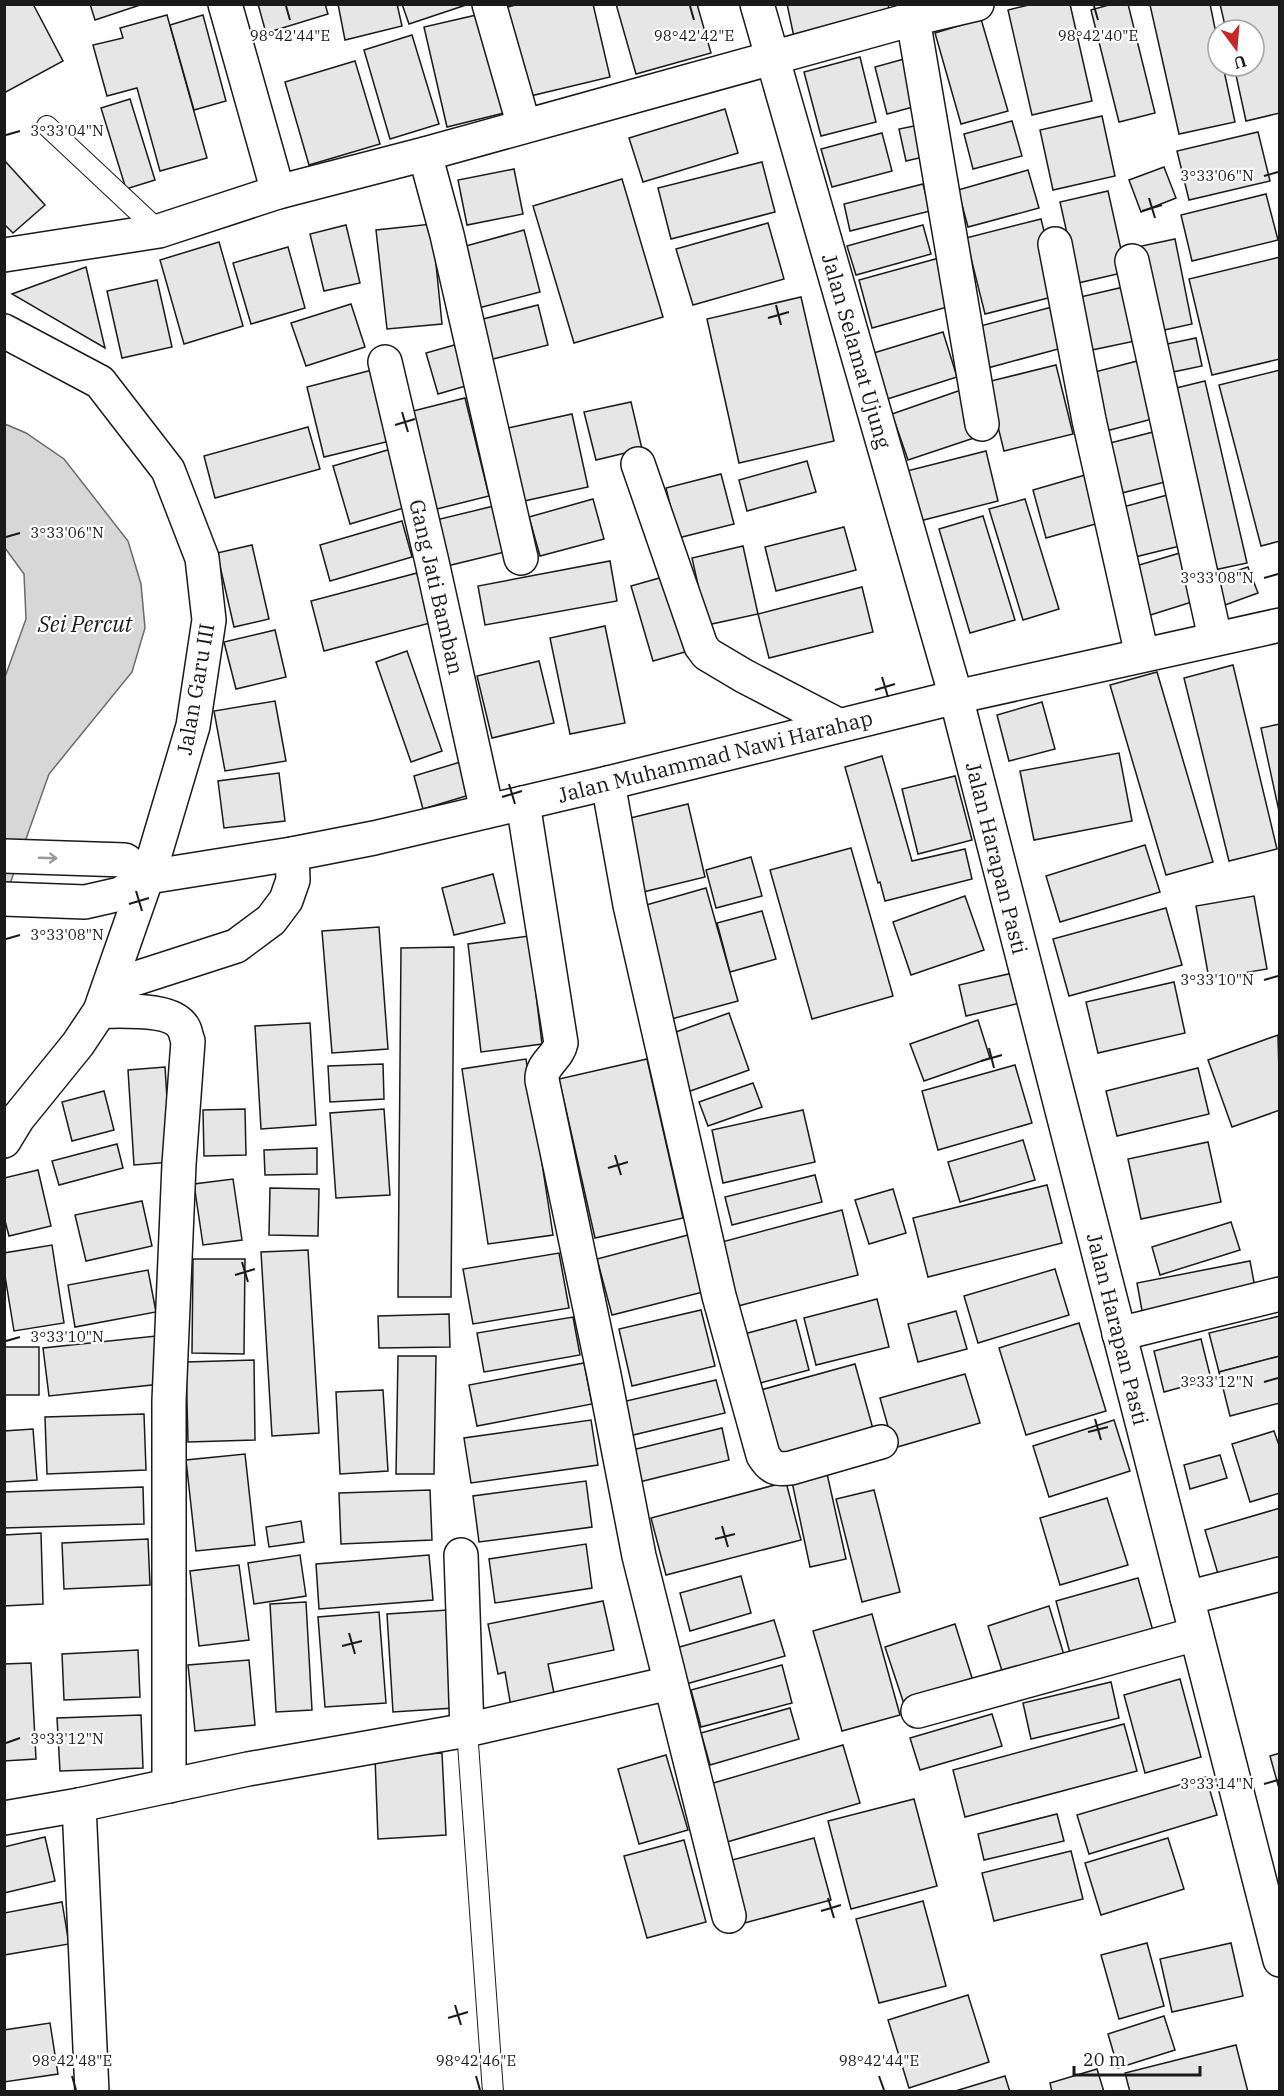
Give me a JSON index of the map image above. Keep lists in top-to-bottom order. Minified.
{"streets":{"street":["Jalan Selamat Ujung","Gang Jati Bamban","Jalan Garu III","Jalan Muhammad Nawi Harahap","Jalan Harapan Pasti"]},"crossings":[["Jalan Selamat Ujung","Jalan Muhammad Nawi Harahap"],["Jalan Selamat Ujung","Jalan Harapan Pasti"],["Gang Jati Bamban","Jalan Muhammad Nawi Harahap"],["Jalan Garu III","Jalan Muhammad Nawi Harahap"],["Jalan Muhammad Nawi Harahap","Jalan Harapan Pasti"]],"water":["Sei Percut"],"scale_bar":"20 m","north":"bottom","coordinates":["98°42'44\"E","98°42'42\"E","98°42'40\"E","3°33'04\"N","3°33'06\"N","3°33'08\"N","3°33'10\"N","3°33'12\"N","3°33'14\"N","98°42'48\"E","98°42'46\"E"]}
